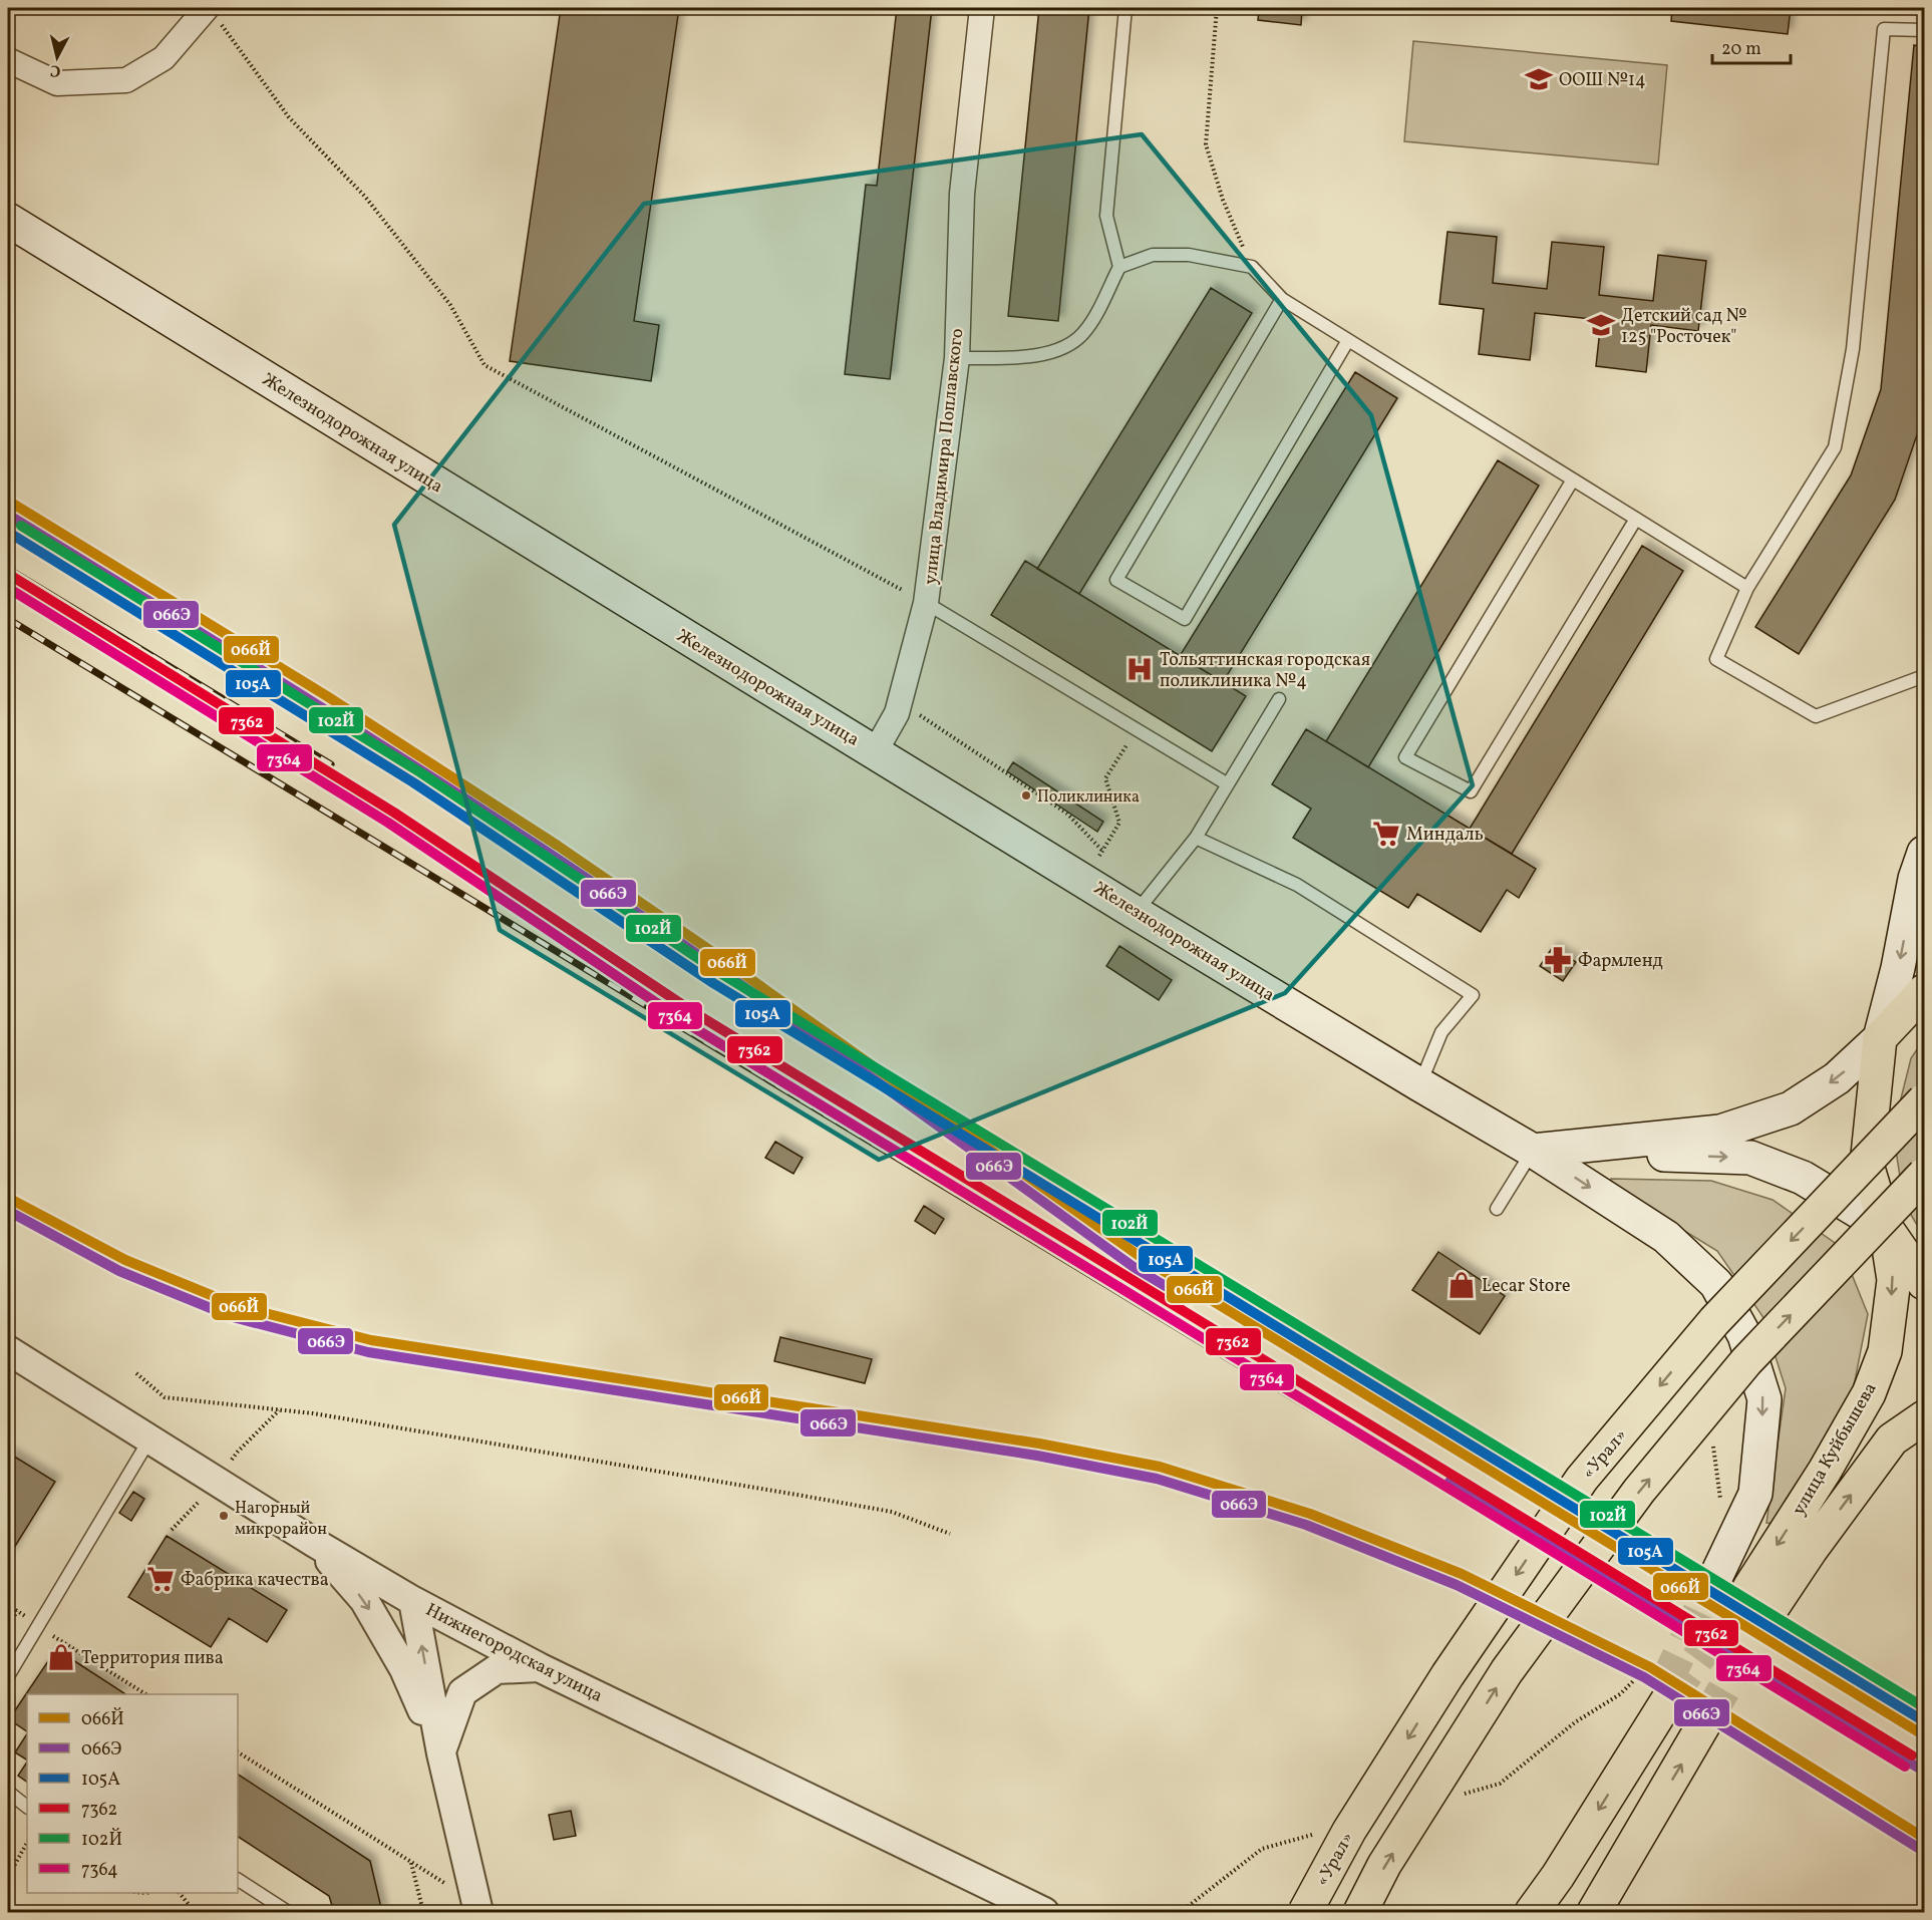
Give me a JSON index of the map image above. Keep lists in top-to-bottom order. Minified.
{"streets":{"main road":["Железнодорожная улица","улица Куйбышева","«Урал»"],"street":["улица Владимира Поплавского","Нижнегородская улица"]},"crossings":[["Железнодорожная улица","улица Владимира Поплавского"]],"places":{"school or university":["ООШ №14","Детский сад № 125 \"Росточек\""],"hospital":["Тольяттинская городская поликлиника №4"],"other":["Поликлиника","Нагорный микрорайон"],"supermarket":["Миндаль","Фабрика качества"],"pharmacy":["Фармленд"],"shop":["Lecar Store","Территория пива"]},"lines":["transit line 066Й","transit line 066Э","transit line 102Й","transit line 105А","transit line 7362","transit line 7364"],"legend":["066Й","066Э","105А","7362","102Й","7364"],"scale_bar":"20 m","north":"bottom"}
